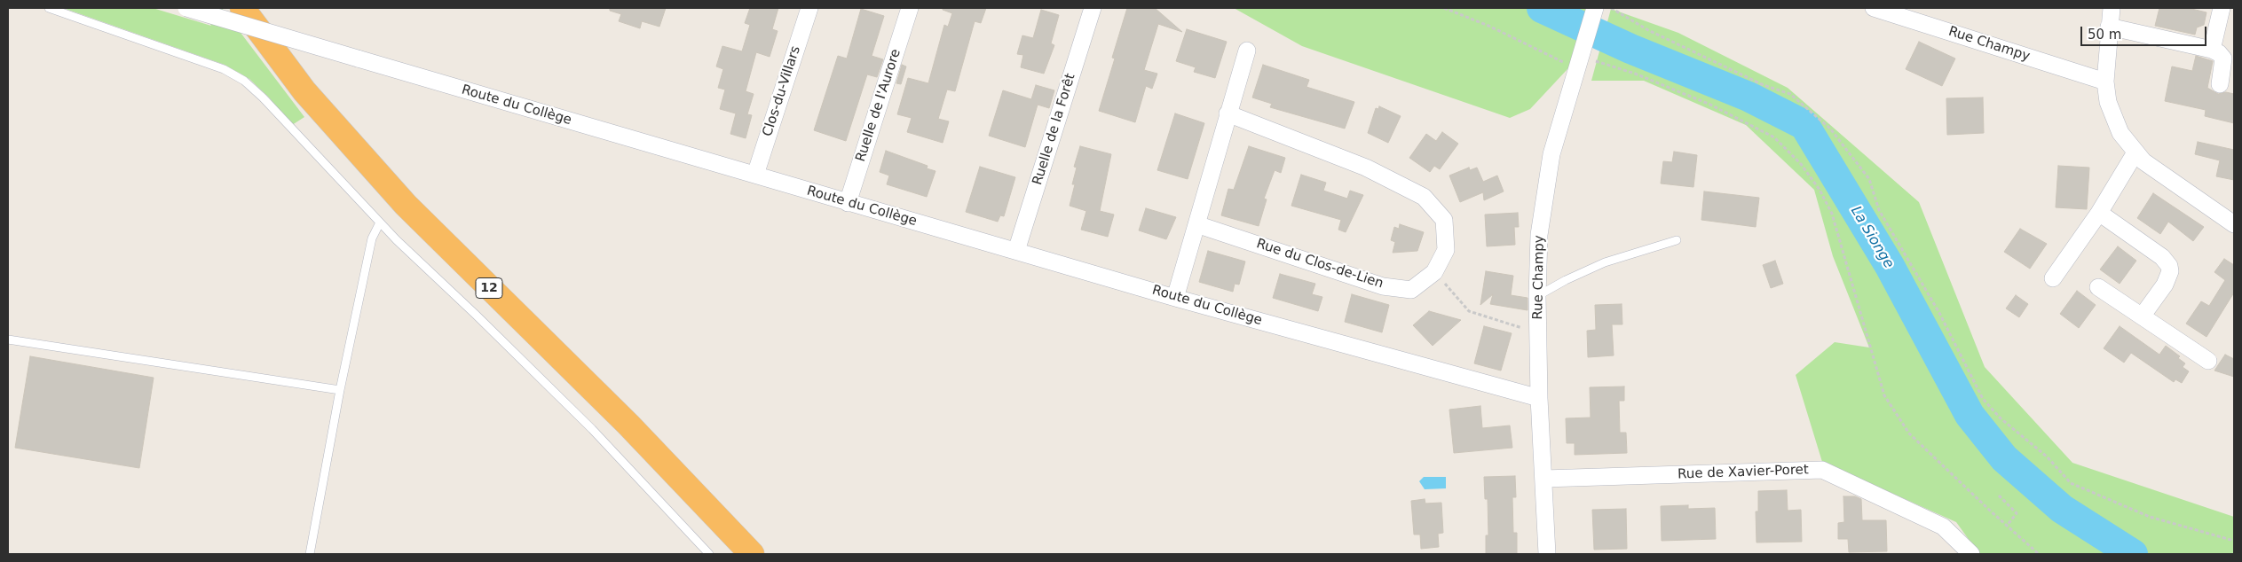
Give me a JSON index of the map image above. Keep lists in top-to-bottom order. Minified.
{"streets":{"highway":["12"],"street":["Rue Champy","Clos-du-Villars","Route du Collège","Ruelle de l'Aurore","Ruelle de la Forêt","Rue du Clos-de-Lien","Rue de Xavier-Poret"]},"crossings":[["Rue Champy","Route du Collège"],["Rue Champy","Rue de Xavier-Poret"],["Clos-du-Villars","Route du Collège"],["Route du Collège","Ruelle de l'Aurore"],["Route du Collège","Ruelle de la Forêt"]],"water":["La Sionge"],"scale_bar":"50 m"}
